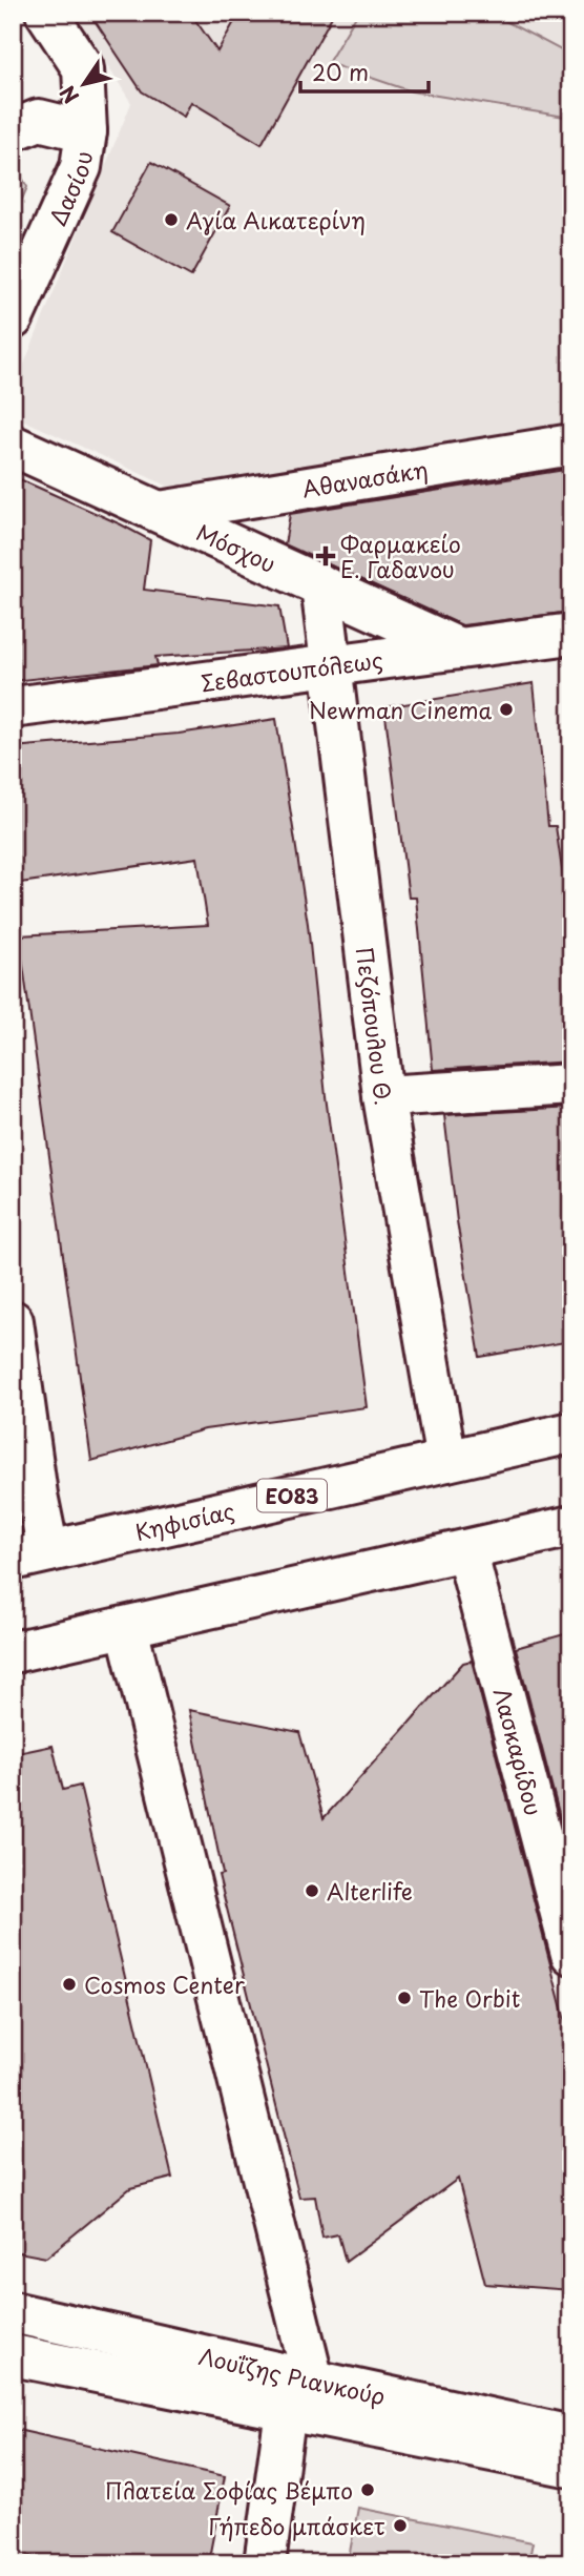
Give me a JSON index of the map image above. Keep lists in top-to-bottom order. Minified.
{"streets":{"street":["Δασίου","Αθανασάκη","Μόσχου","Σεβαστουπόλεως","Πεζόπουλου Θ.","ΕΟ83","Κηφισίας","Λασκαρίδου","Λουΐζης Ριανκούρ"]},"crossings":[["Αθανασάκη","Μόσχου"],["Μόσχου","Σεβαστουπόλεως"],["Μόσχου","Πεζόπουλου Θ."],["Σεβαστουπόλεως","Πεζόπουλου Θ."],["Πεζόπουλου Θ.","Κηφισίας"]],"places":{"other":["Αγία Αικατερίνη","Newman Cinema","Alterlife","Cosmos Center","The Orbit","Πλατεία Σοφίας Βέμπο","Γήπεδο μπάσκετ"],"health":["Φαρμακείο Ε. Γαδανου"]},"scale_bar":"20 m","north":"bottom left"}
